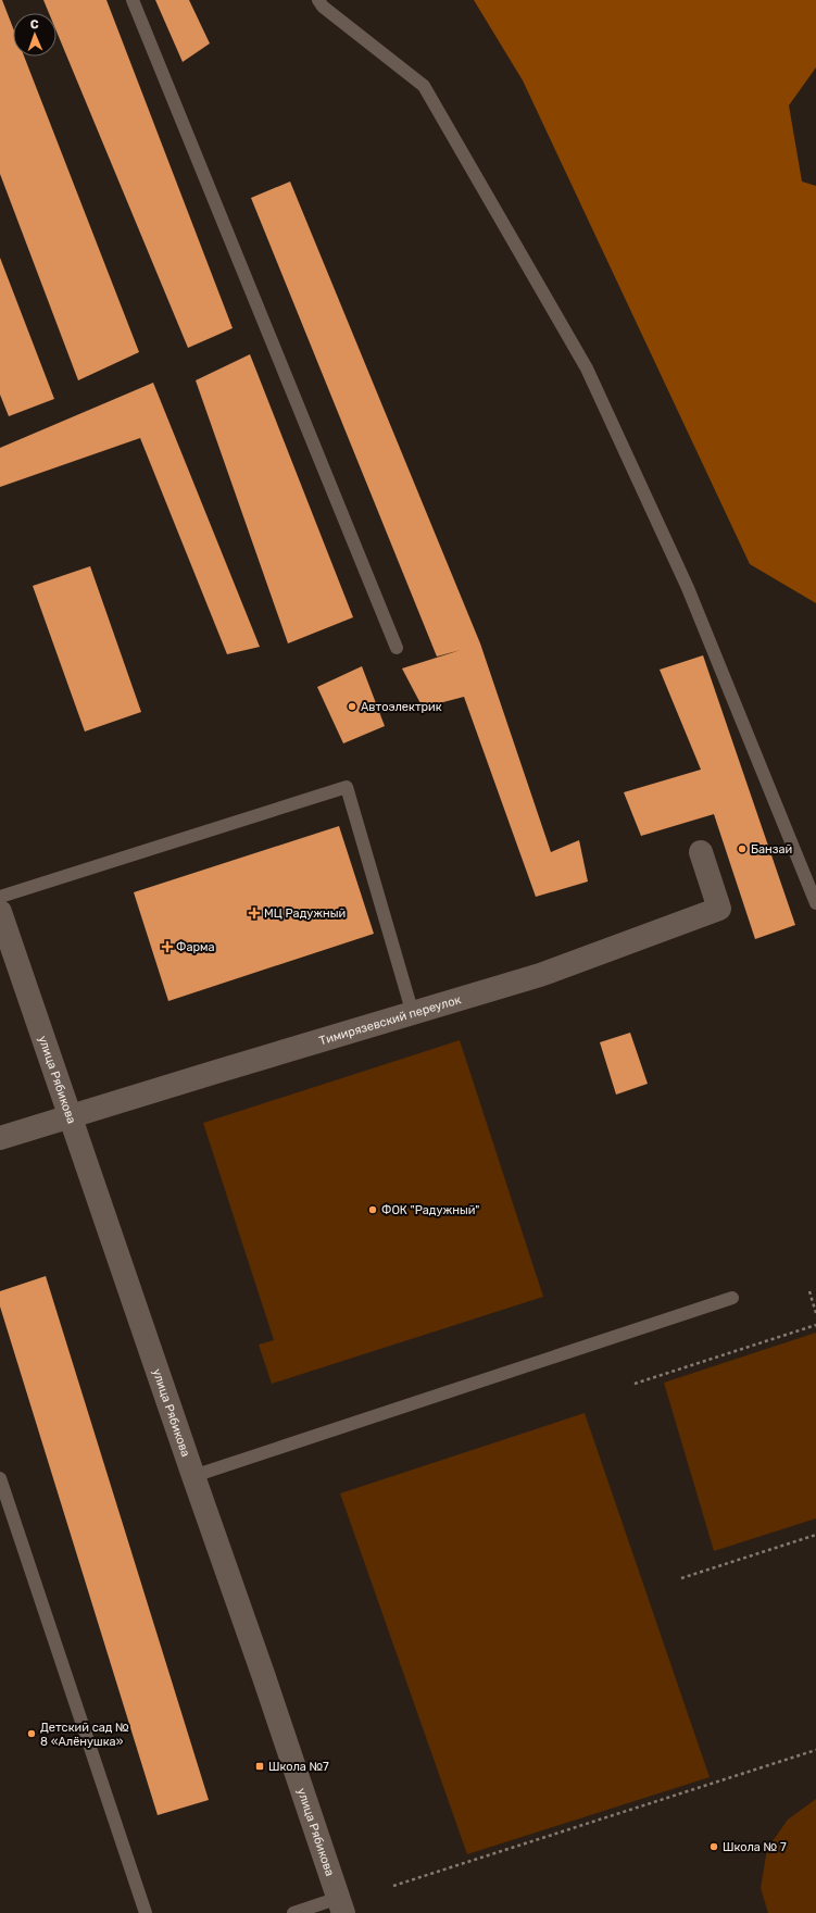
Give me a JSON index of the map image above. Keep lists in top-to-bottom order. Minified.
{"streets":{"street":["Тимирязевский переулок","улица Рябикова"]},"crossings":[["Тимирязевский переулок","улица Рябикова"]],"places":{"other":["Автоэлектрик","Банзай","ФОК \"Радужный\"","Детский сад № 8 «Алёнушка»","Школа № 7"],"health":["МЦ Радужный","Фарма"],"transit":["Школа №7"]},"north":"top"}
